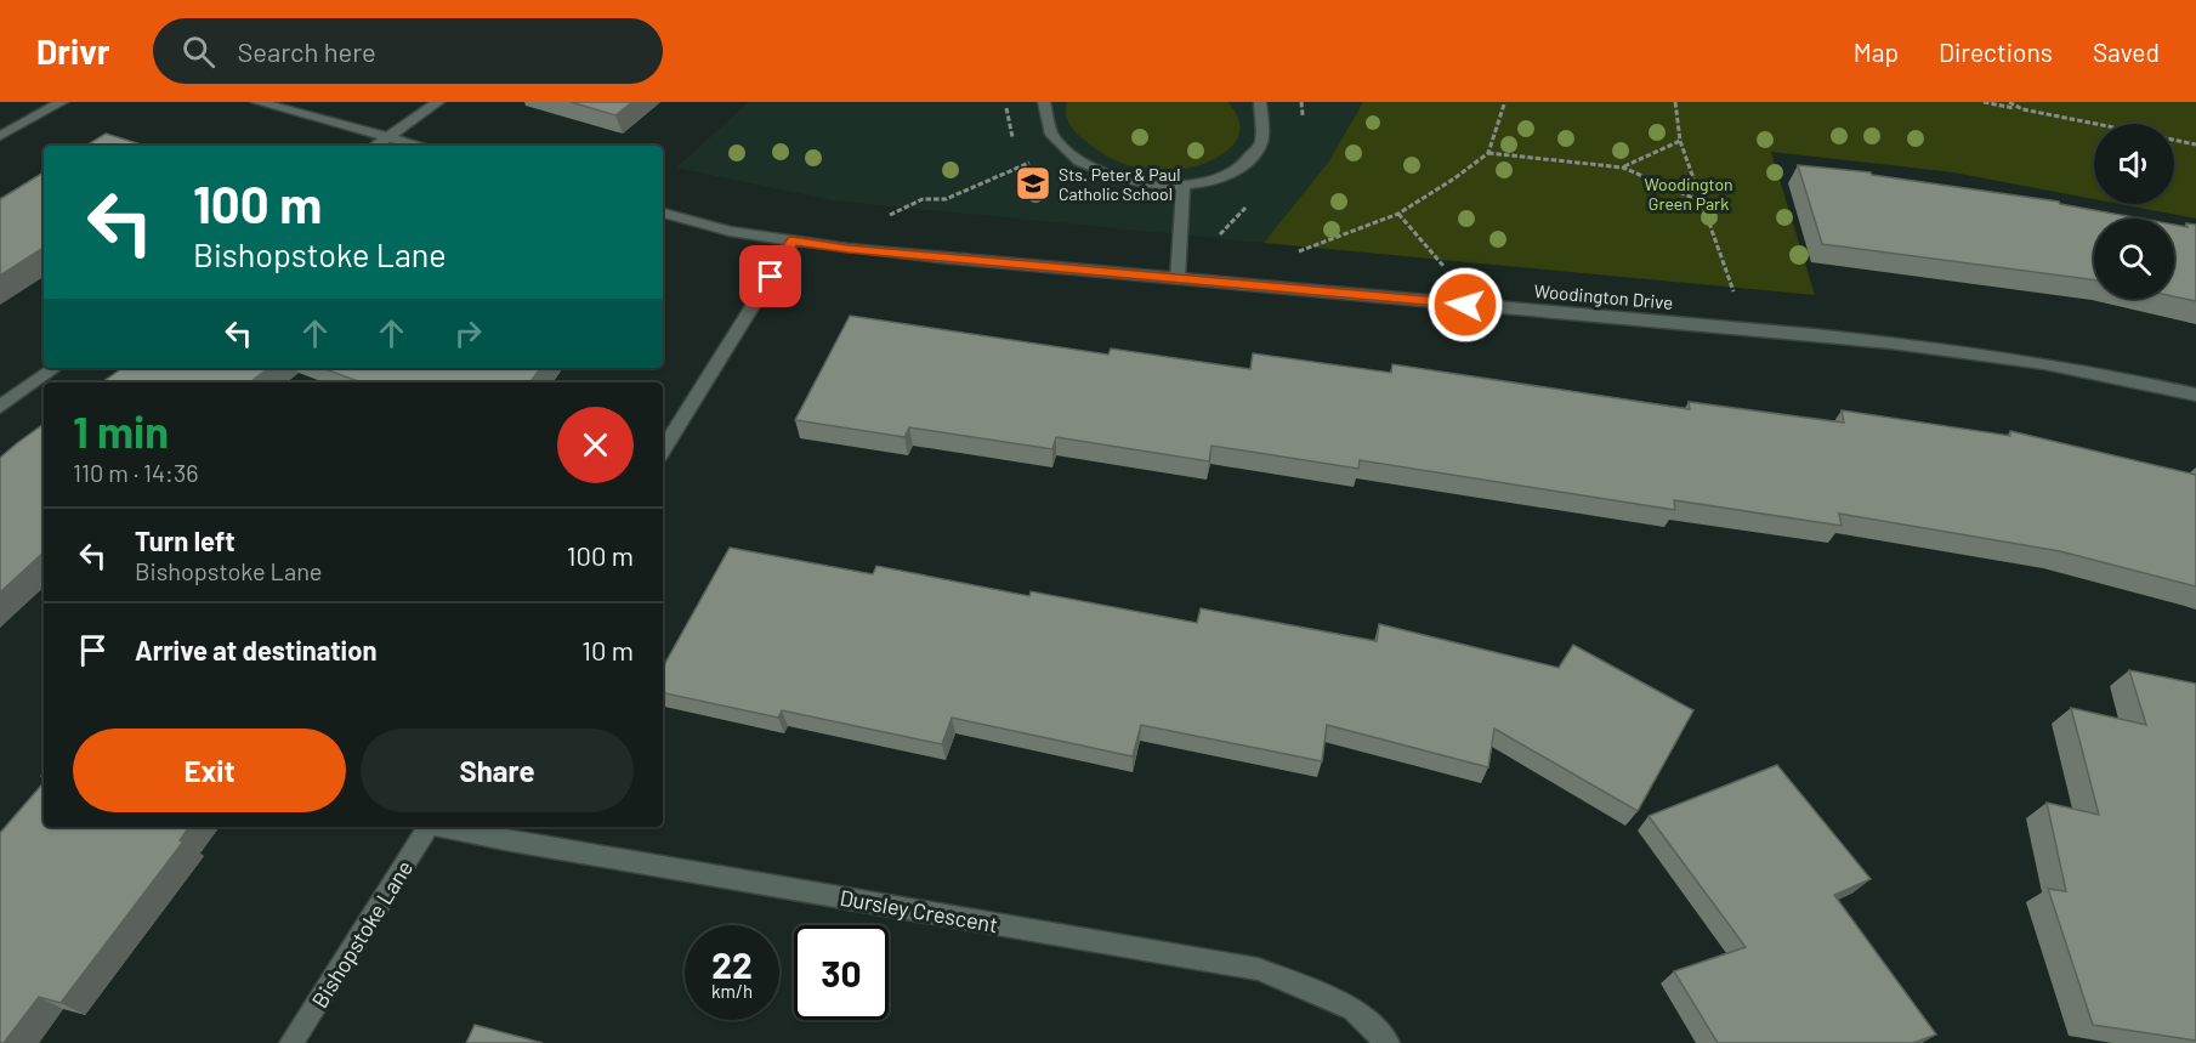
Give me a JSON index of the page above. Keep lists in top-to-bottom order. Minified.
{"streets":{"street":["Woodington Drive","Dursley Crescent","Bishopstoke Lane"]},"parks":["Woodington Green Park"],"places":{"school or university":["Sts. Peter & Paul Catholic School"]},"page":{"header":"Drivr","search":"Search here","nav":["Map","Directions","Saved"],"turn":["100 m","Bishopstoke Lane"],"heading":["1 min","110 m · 14:36"],"list":[{"name":"Turn left","note":"Bishopstoke Lane","value":"100 m"},{"name":"Arrive at destination","value":"10 m"}],"buttons":["Exit","Share"],"speed":"22 km/h","limit":"30"}}
